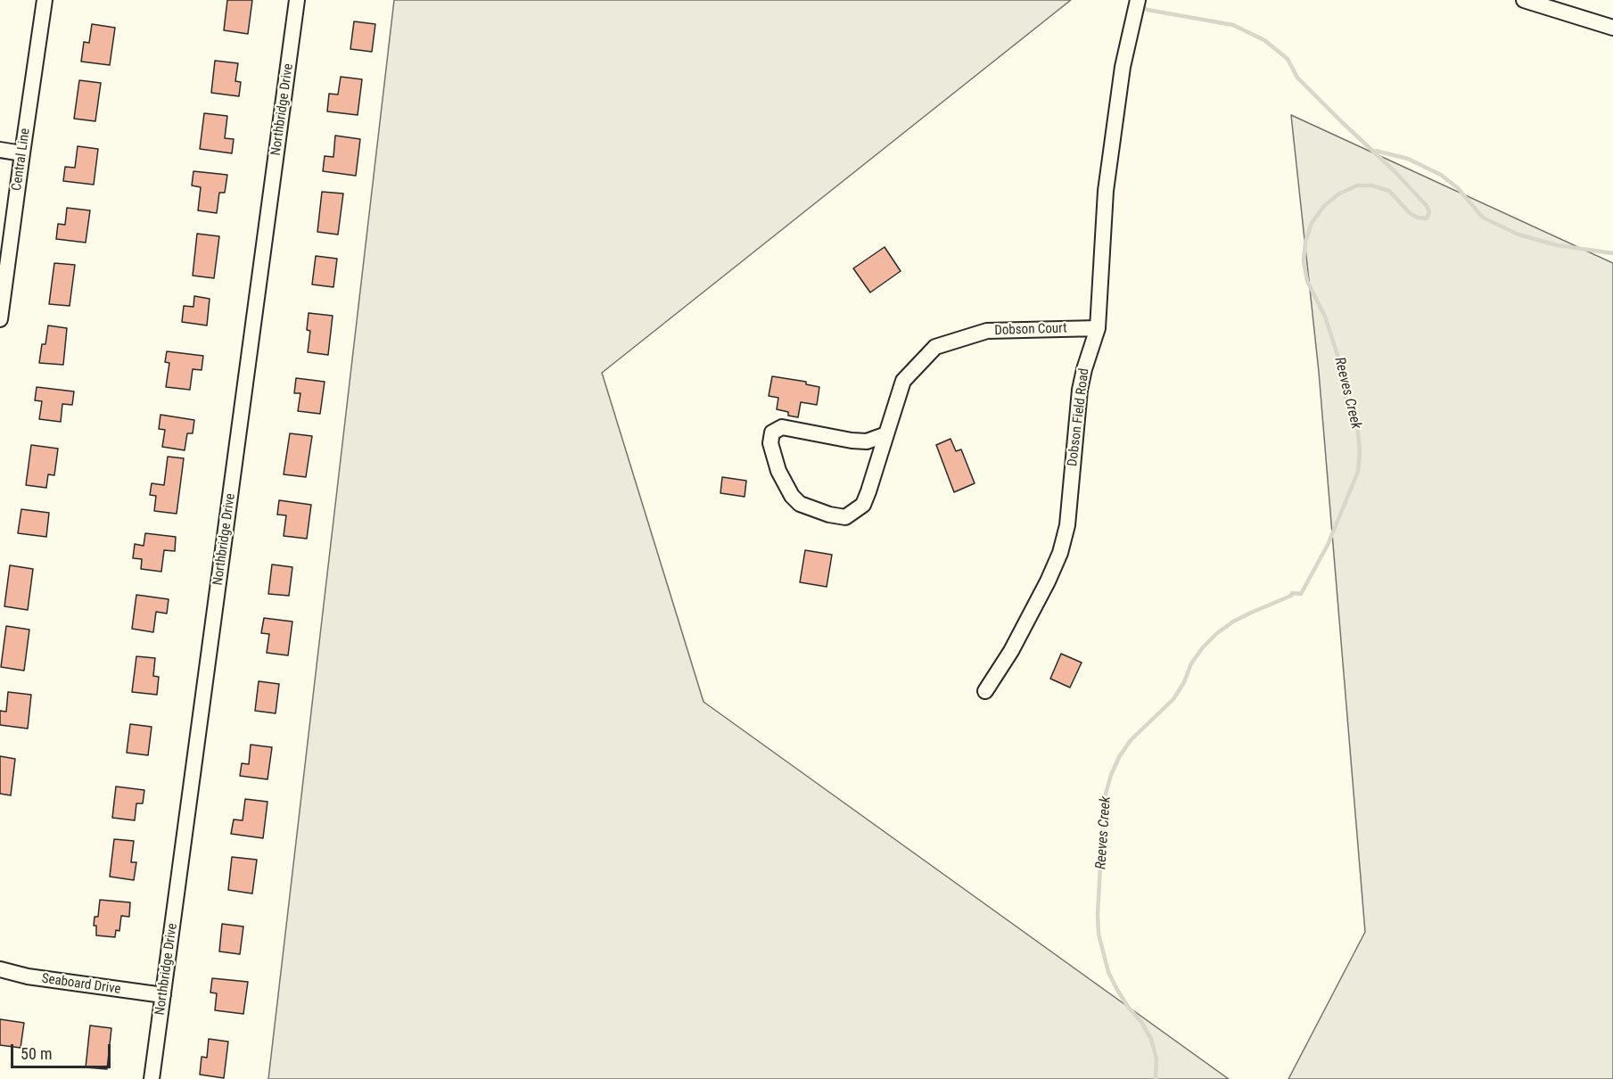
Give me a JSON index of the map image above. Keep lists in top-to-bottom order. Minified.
{"streets":{"street":["Northbridge Drive","Central Line","Dobson Court","Dobson Field Road","Seaboard Drive"]},"crossings":[["Northbridge Drive","Seaboard Drive"],["Dobson Court","Dobson Field Road"]],"water":["Reeves Creek"],"scale_bar":"50 m"}
